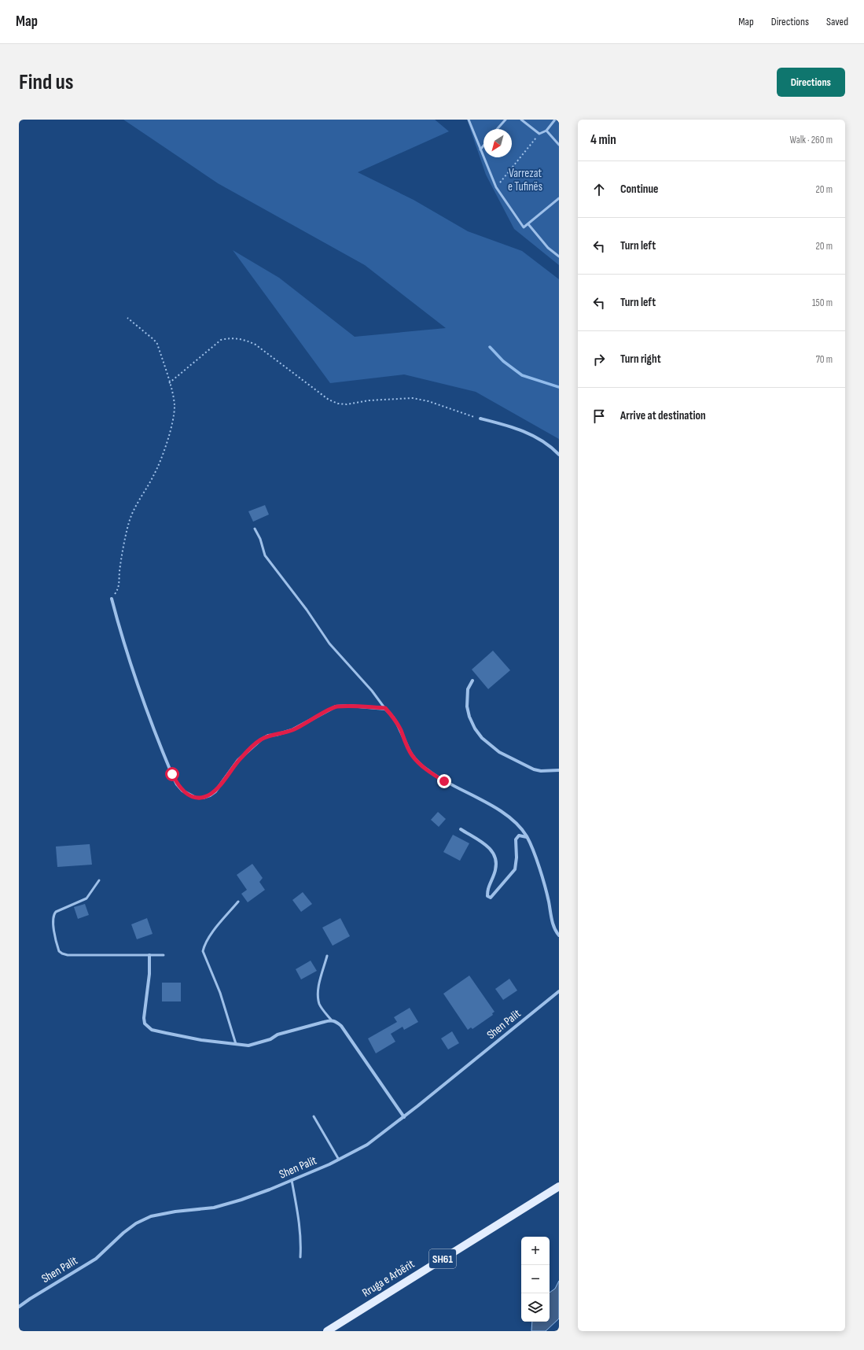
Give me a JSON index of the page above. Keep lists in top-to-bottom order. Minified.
{"streets":{"main road":["SH61","Rruga e Arbërit"],"street":["Shen Palit"]},"parks":["Varrezat e Tufinës"],"north":"bottom left","page":{"header":"Map","nav":["Map","Directions","Saved"],"buttons":"Directions","title":"Find us","heading":["4 min","Walk · 260 m"],"list":[["Continue","20 m"],["Turn left","20 m"],["Turn left","150 m"],["Turn right","70 m"],"Arrive at destination"],"map_buttons":["+","−"]}}
